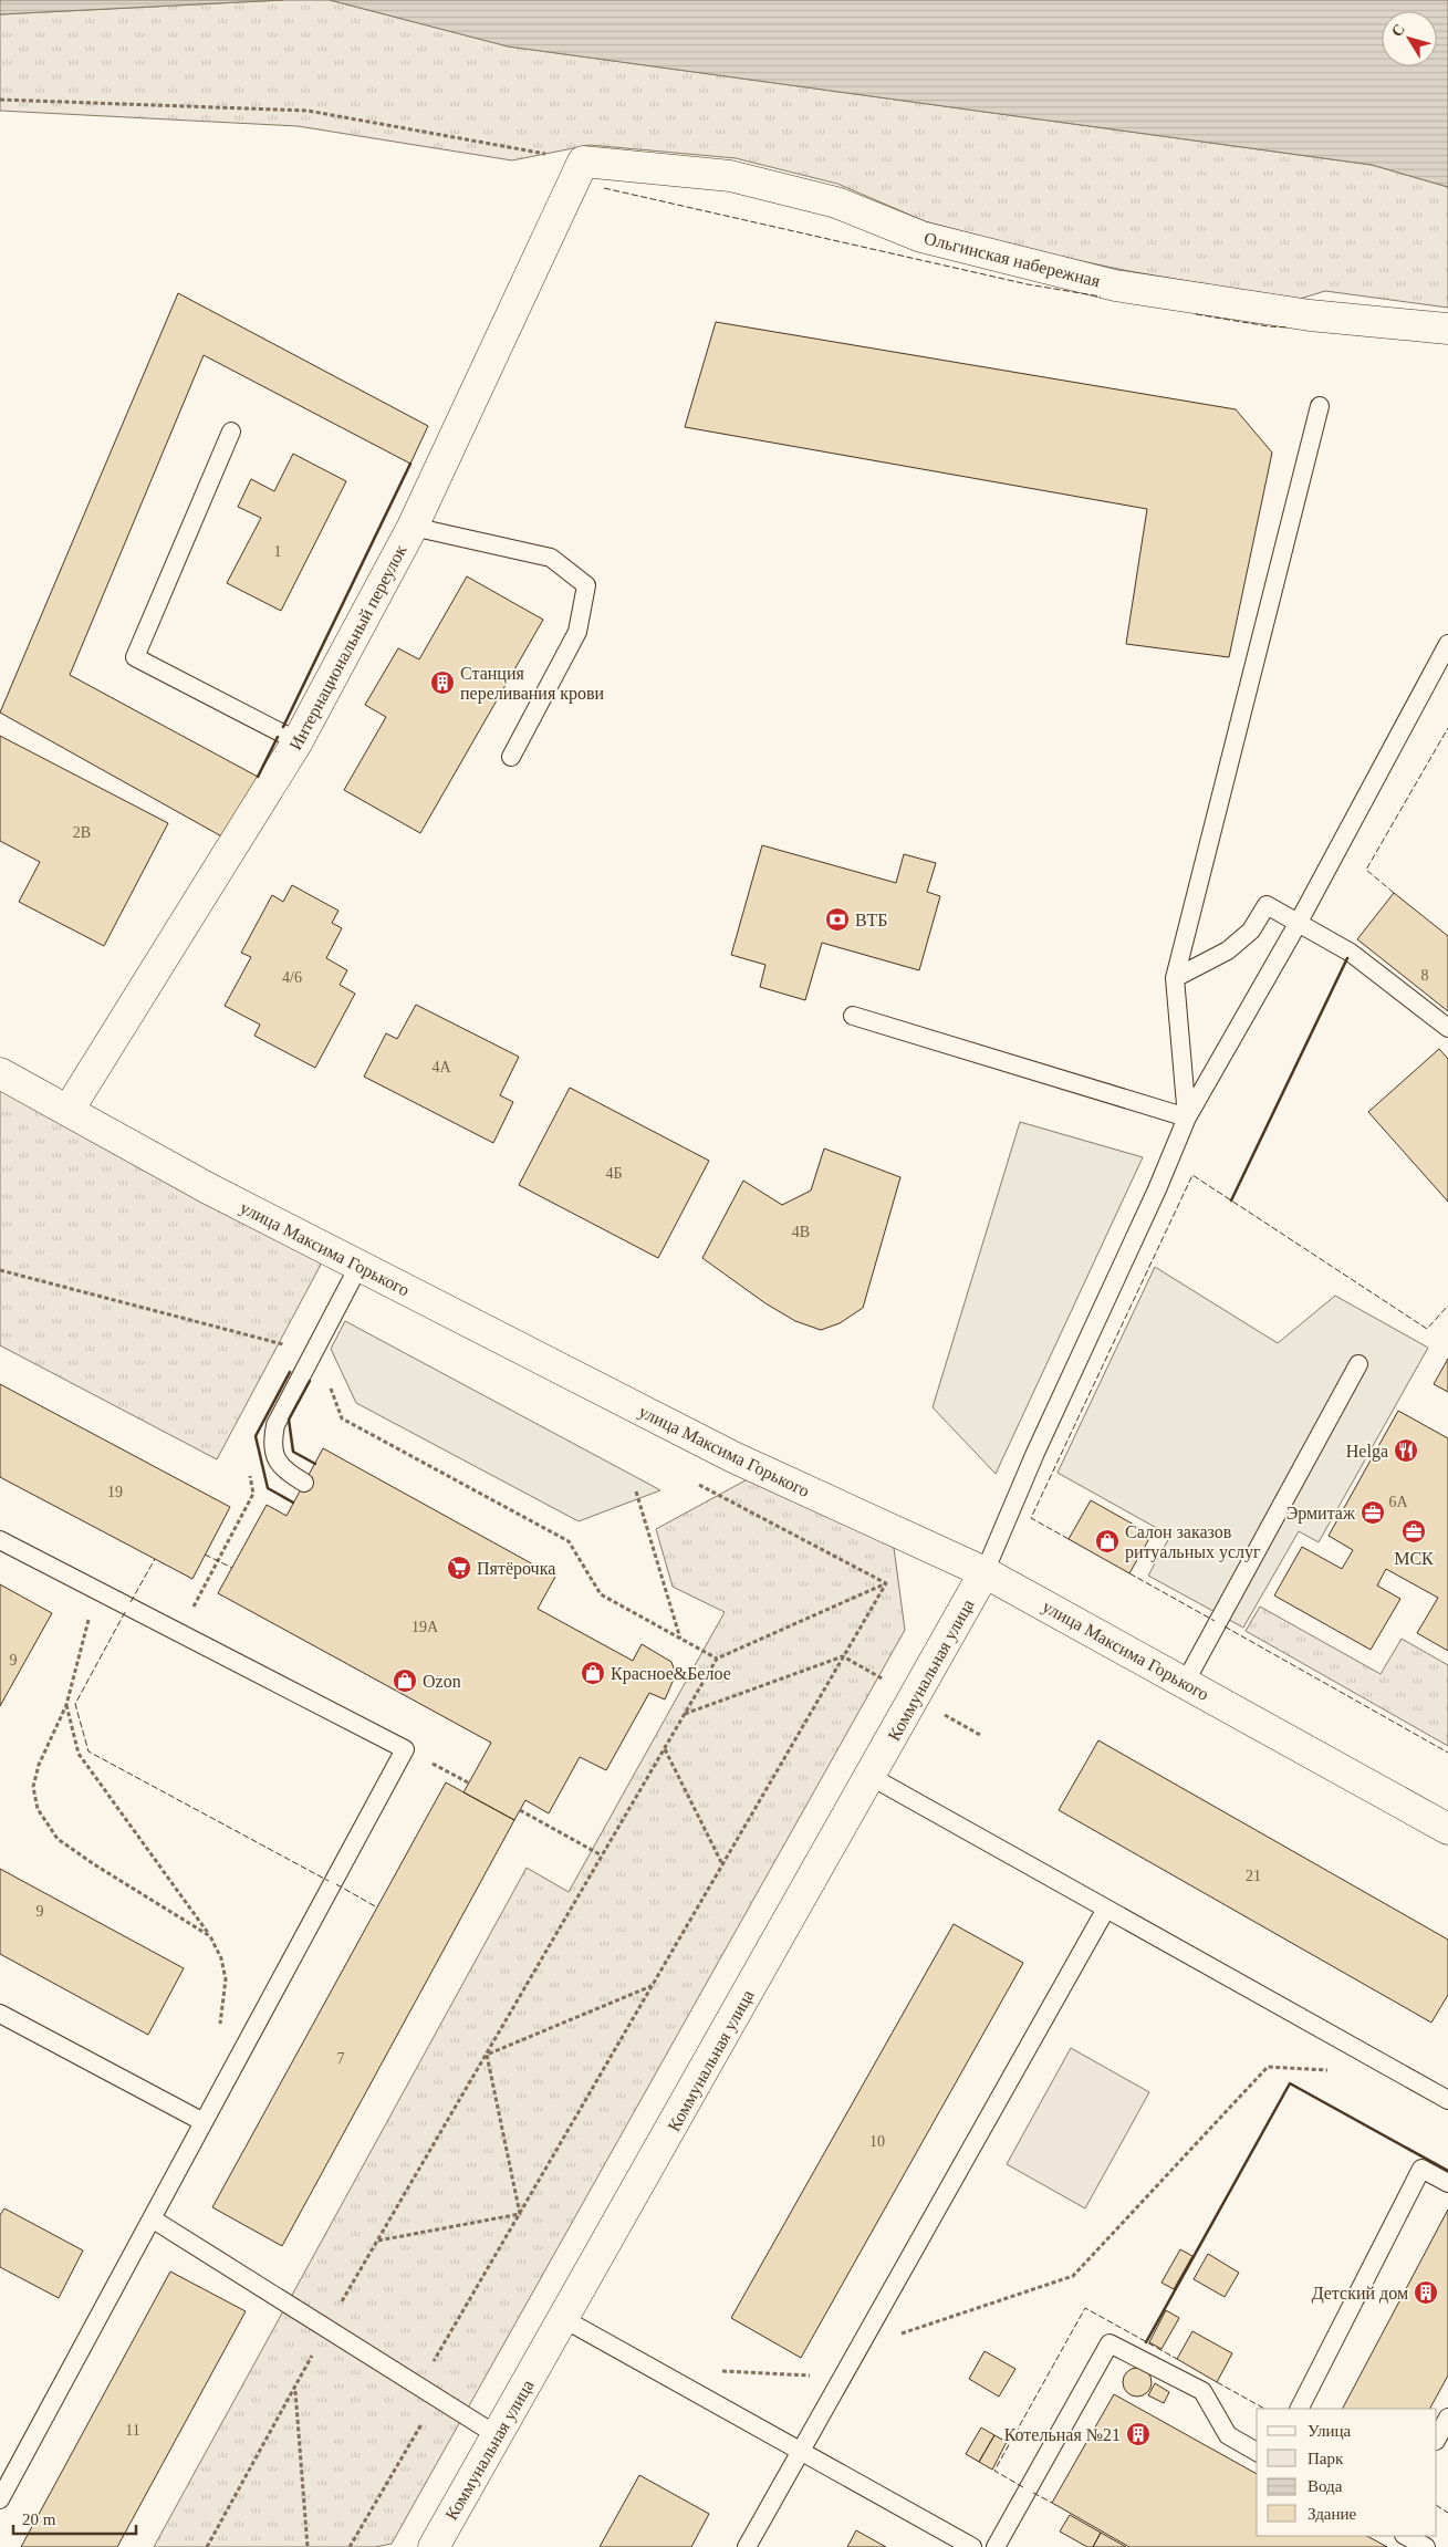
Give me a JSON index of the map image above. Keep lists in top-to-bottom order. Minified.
{"streets":{"street":["Ольгинская набережная","Интернациональный переулок","улица Максима Горького","Коммунальная улица"]},"crossings":[["Ольгинская набережная","Интернациональный переулок"],["Интернациональный переулок","улица Максима Горького"],["улица Максима Горького","Коммунальная улица"]],"places":{"building":["Станция переливания крови","Детский дом","Котельная №21"],"bank":["ВТБ"],"restaurant":["Helga"],"office":["Эрмитаж","МСК"],"shop":["Салон заказов ритуальных услуг","Красное&Белое","Ozon"],"supermarket":["Пятёрочка"]},"house_numbers":["1","2В","8","4/6","4А","4Б","4В","19","6А","19А","9","21","9","7","10","11"],"legend":["Улица","Парк","Вода","Здание"],"scale_bar":"20 m","north":"top left"}
